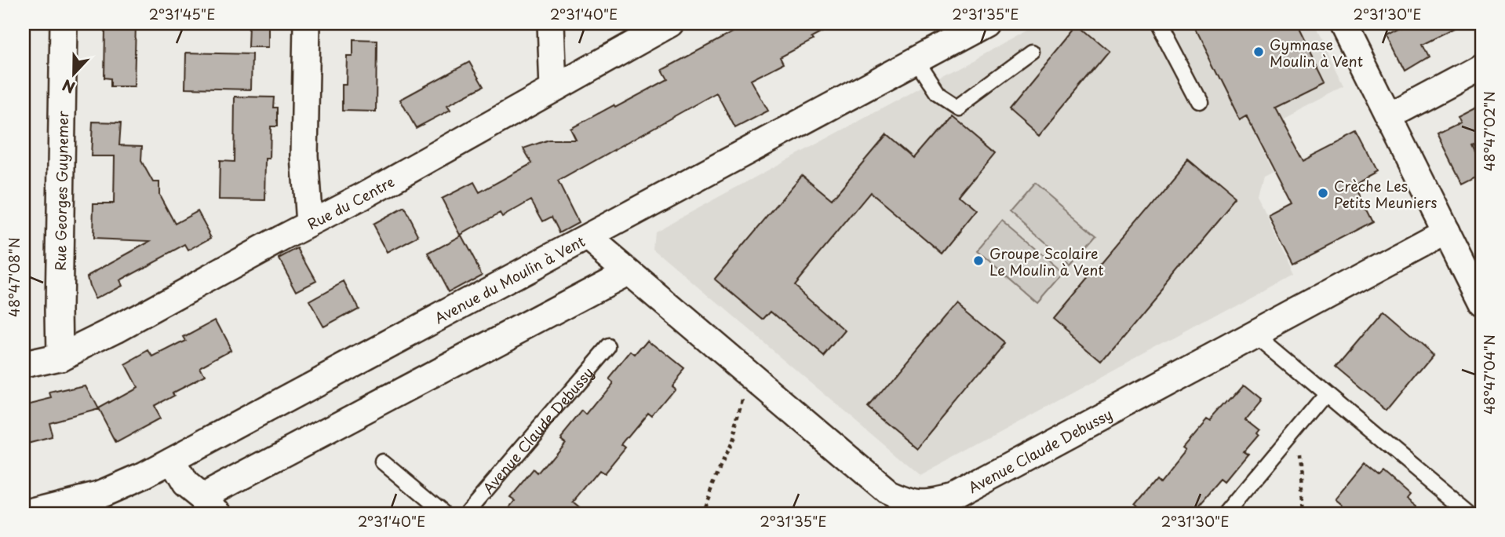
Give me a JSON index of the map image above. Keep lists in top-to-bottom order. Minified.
{"streets":{"street":["Rue Georges Guynemer","Rue du Centre","Avenue du Moulin à Vent","Avenue Claude Debussy"]},"crossings":[["Rue Georges Guynemer","Rue du Centre"],["Avenue du Moulin à Vent","Avenue Claude Debussy"]],"places":["Gymnase Moulin à Vent","Crèche Les Petits Meuniers","Groupe Scolaire Le Moulin à Vent"],"north":"bottom","coordinates":["2°31'45\"E","2°31'40\"E","2°31'35\"E","2°31'30\"E","48°47'02\"N","48°47'08\"N","48°47'04\"N"]}
